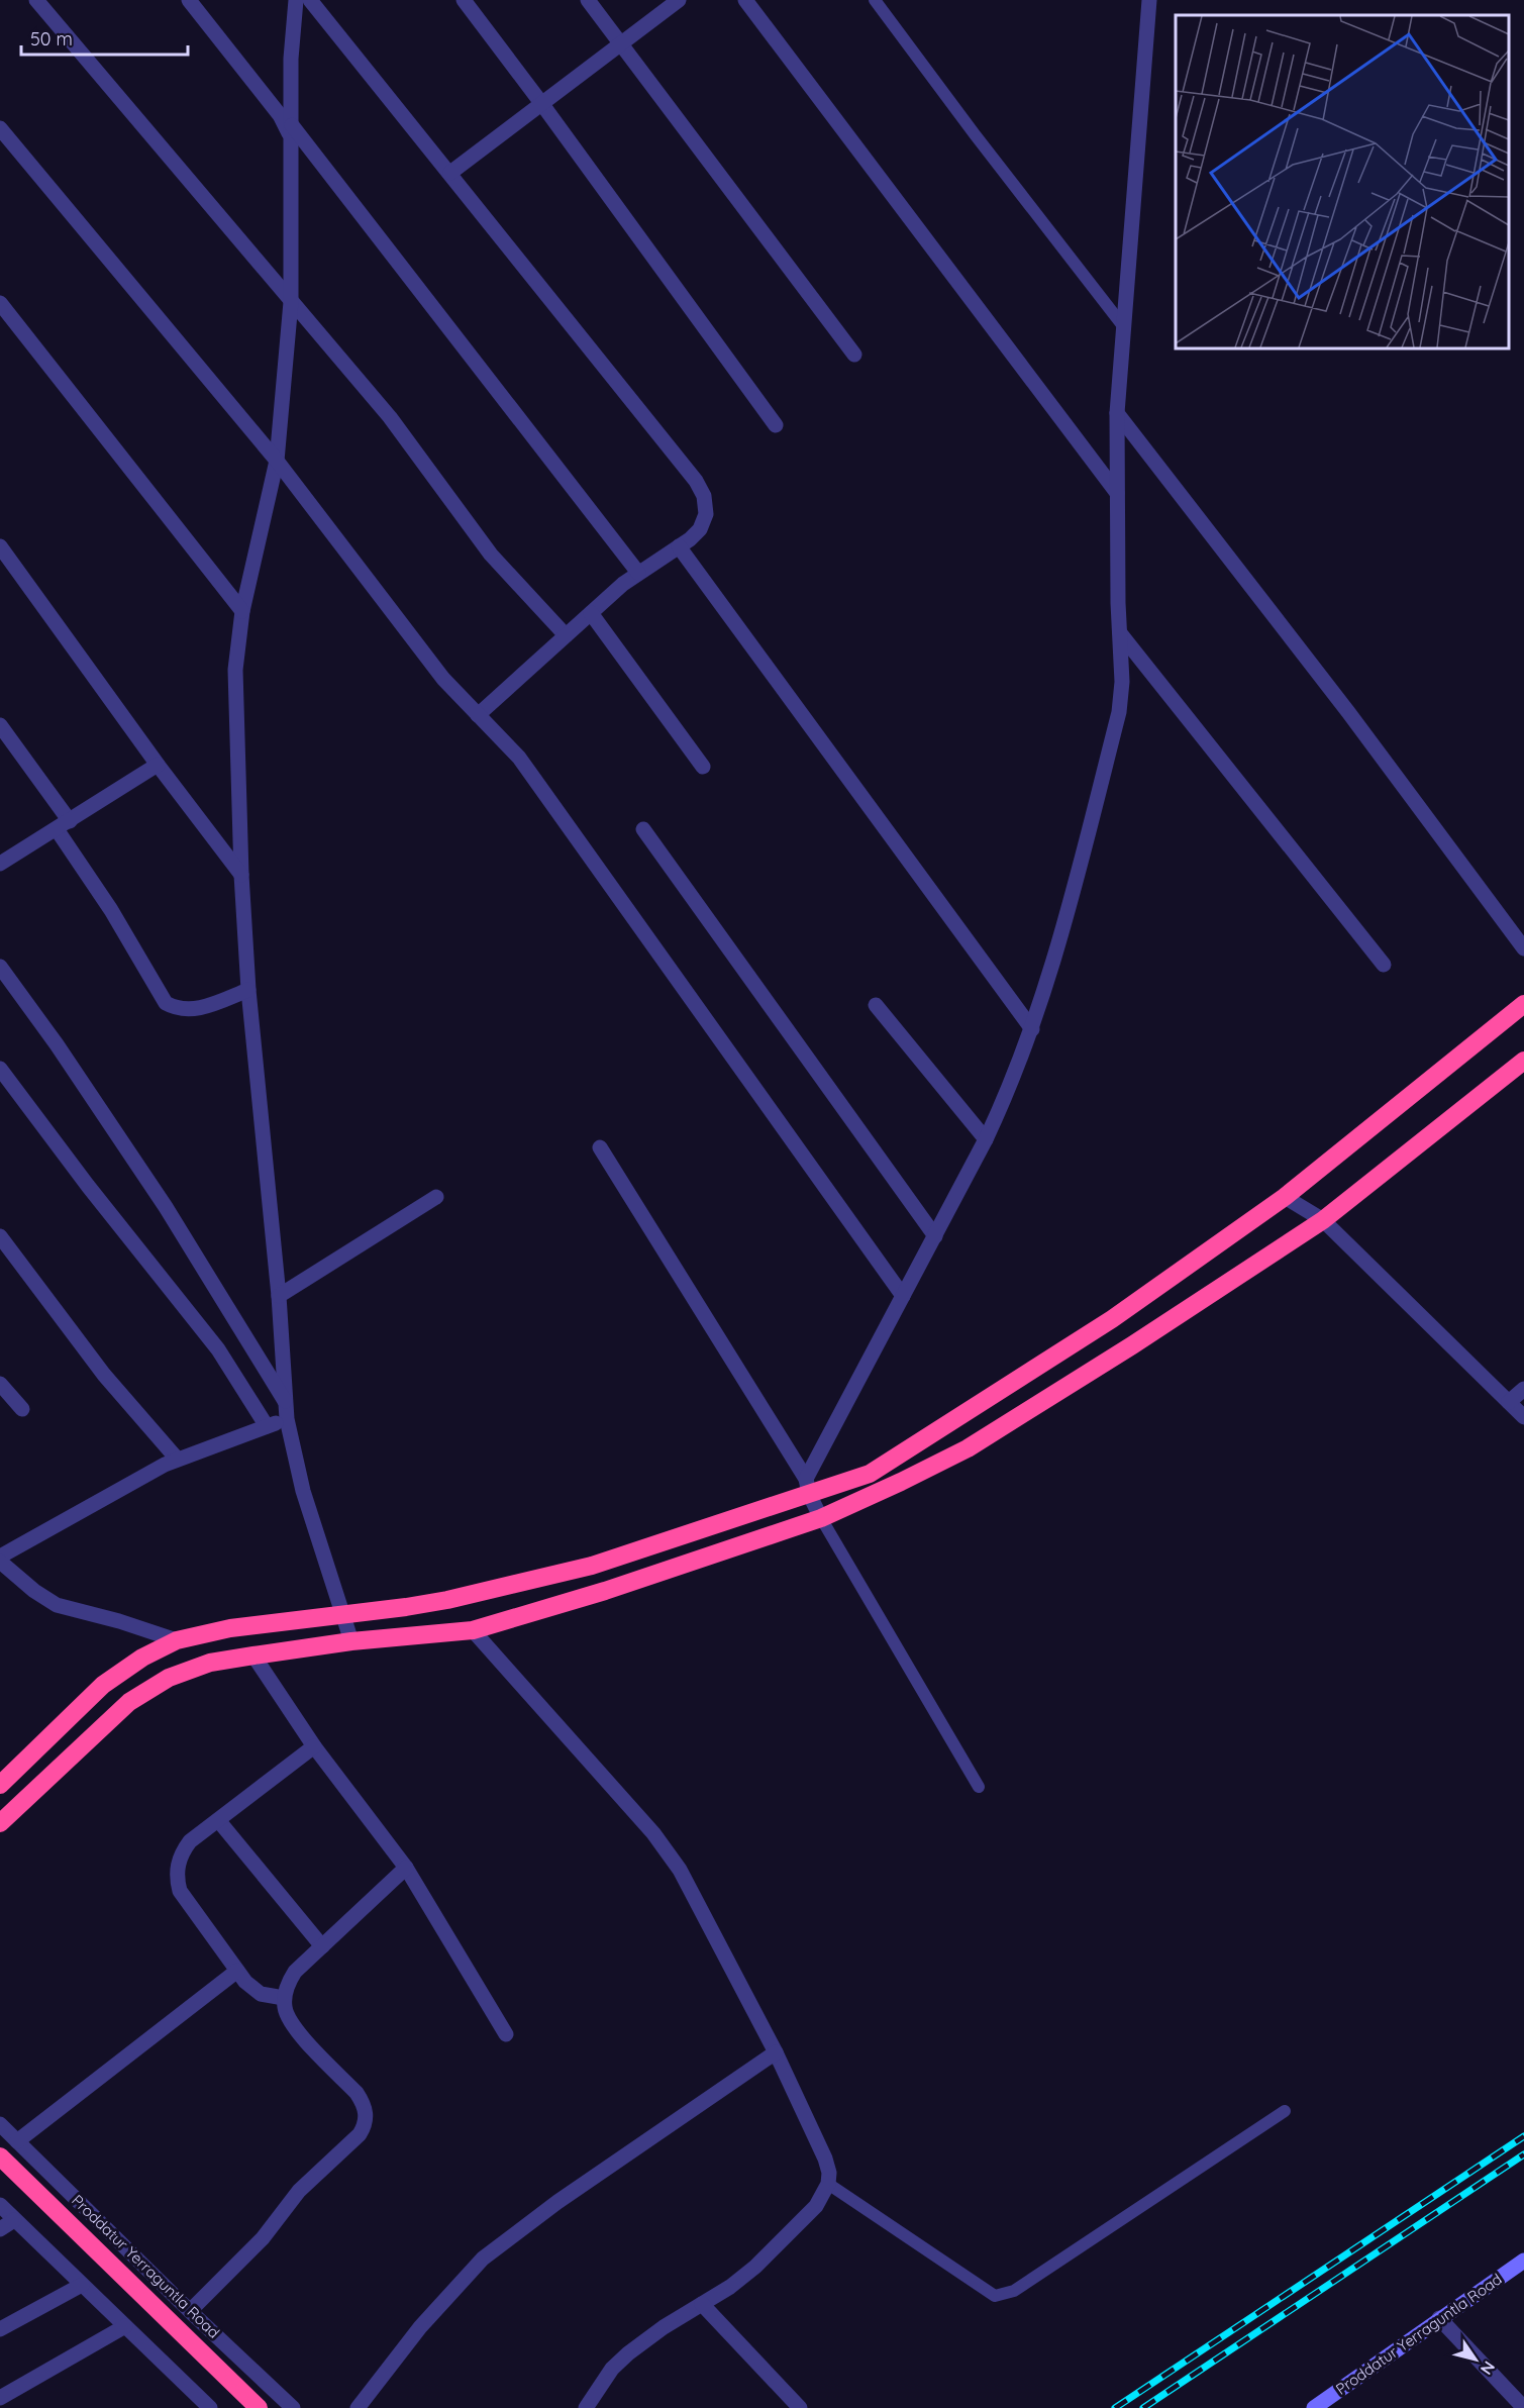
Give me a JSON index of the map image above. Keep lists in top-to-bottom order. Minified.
{"streets":{"street":["Proddatur Yerraguntla Road"]},"scale_bar":"50 m","north":"bottom right"}
